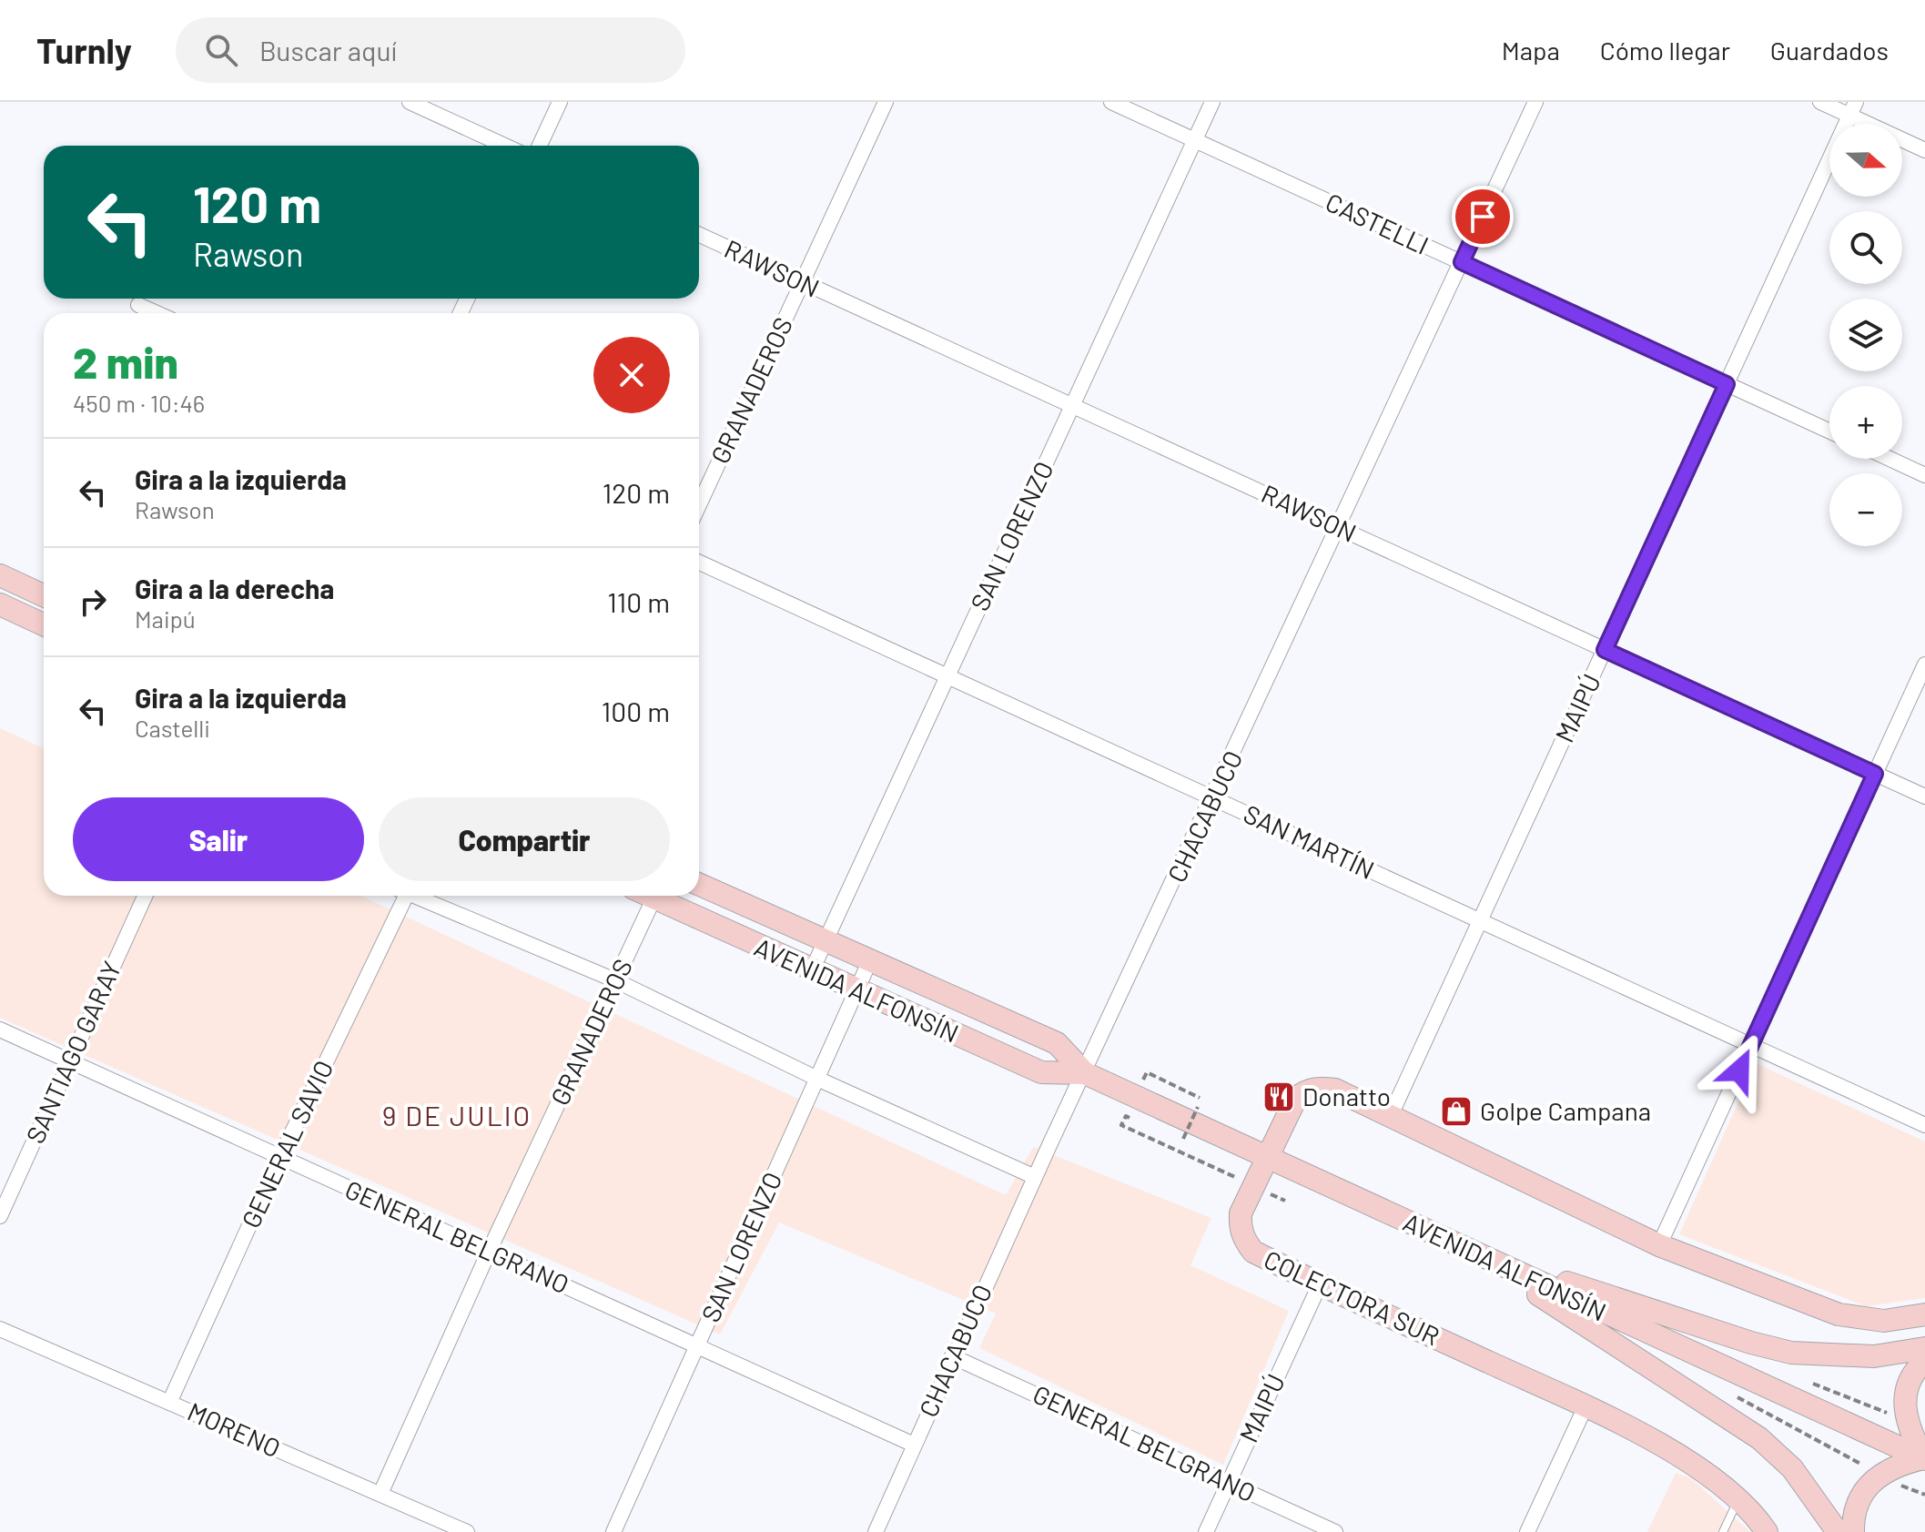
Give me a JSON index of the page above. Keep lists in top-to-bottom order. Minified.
{"streets":{"main road":["AVENIDA ALFONSÍN","COLECTORA SUR"],"street":["CASTELLI","RAWSON","GRANADEROS","SAN LORENZO","MAIPÚ","CHACABUCO","SAN MARTÍN","SANTIAGO GARAY","GENERAL SAVIO","GENERAL BELGRANO","MORENO"]},"crossings":[["CASTELLI","SAN LORENZO"],["CASTELLI","MAIPÚ"],["CASTELLI","CHACABUCO"],["RAWSON","GRANADEROS"],["RAWSON","SAN LORENZO"],["RAWSON","MAIPÚ"],["RAWSON","CHACABUCO"],["GRANADEROS","GENERAL BELGRANO"],["GRANADEROS","MORENO"],["SAN LORENZO","SAN MARTÍN"],["SAN LORENZO","AVENIDA ALFONSÍN"],["SAN LORENZO","GENERAL BELGRANO"],["MAIPÚ","SAN MARTÍN"],["MAIPÚ","GENERAL BELGRANO"],["MAIPÚ","COLECTORA SUR"],["CHACABUCO","SAN MARTÍN"],["CHACABUCO","AVENIDA ALFONSÍN"],["CHACABUCO","GENERAL BELGRANO"],["AVENIDA ALFONSÍN","COLECTORA SUR"],["SANTIAGO GARAY","GENERAL BELGRANO"],["GENERAL SAVIO","GENERAL BELGRANO"],["GENERAL SAVIO","MORENO"]],"districts":["9 DE JULIO"],"places":{"restaurant":["Donatto"],"shop":["Golpe Campana"]},"north":"right","page":{"header":"Turnly","search":"Buscar aquí","nav":["Mapa","Cómo llegar","Guardados"],"map_buttons":["+","−"],"turn":["120 m","Rawson"],"heading":["2 min","450 m · 10:46"],"list":[{"name":"Gira a la izquierda","note":"Rawson","value":"120 m"},{"name":"Gira a la derecha","note":"Maipú","value":"110 m"},{"name":"Gira a la izquierda","note":"Castelli","value":"100 m"}],"buttons":["Salir","Compartir"]}}
